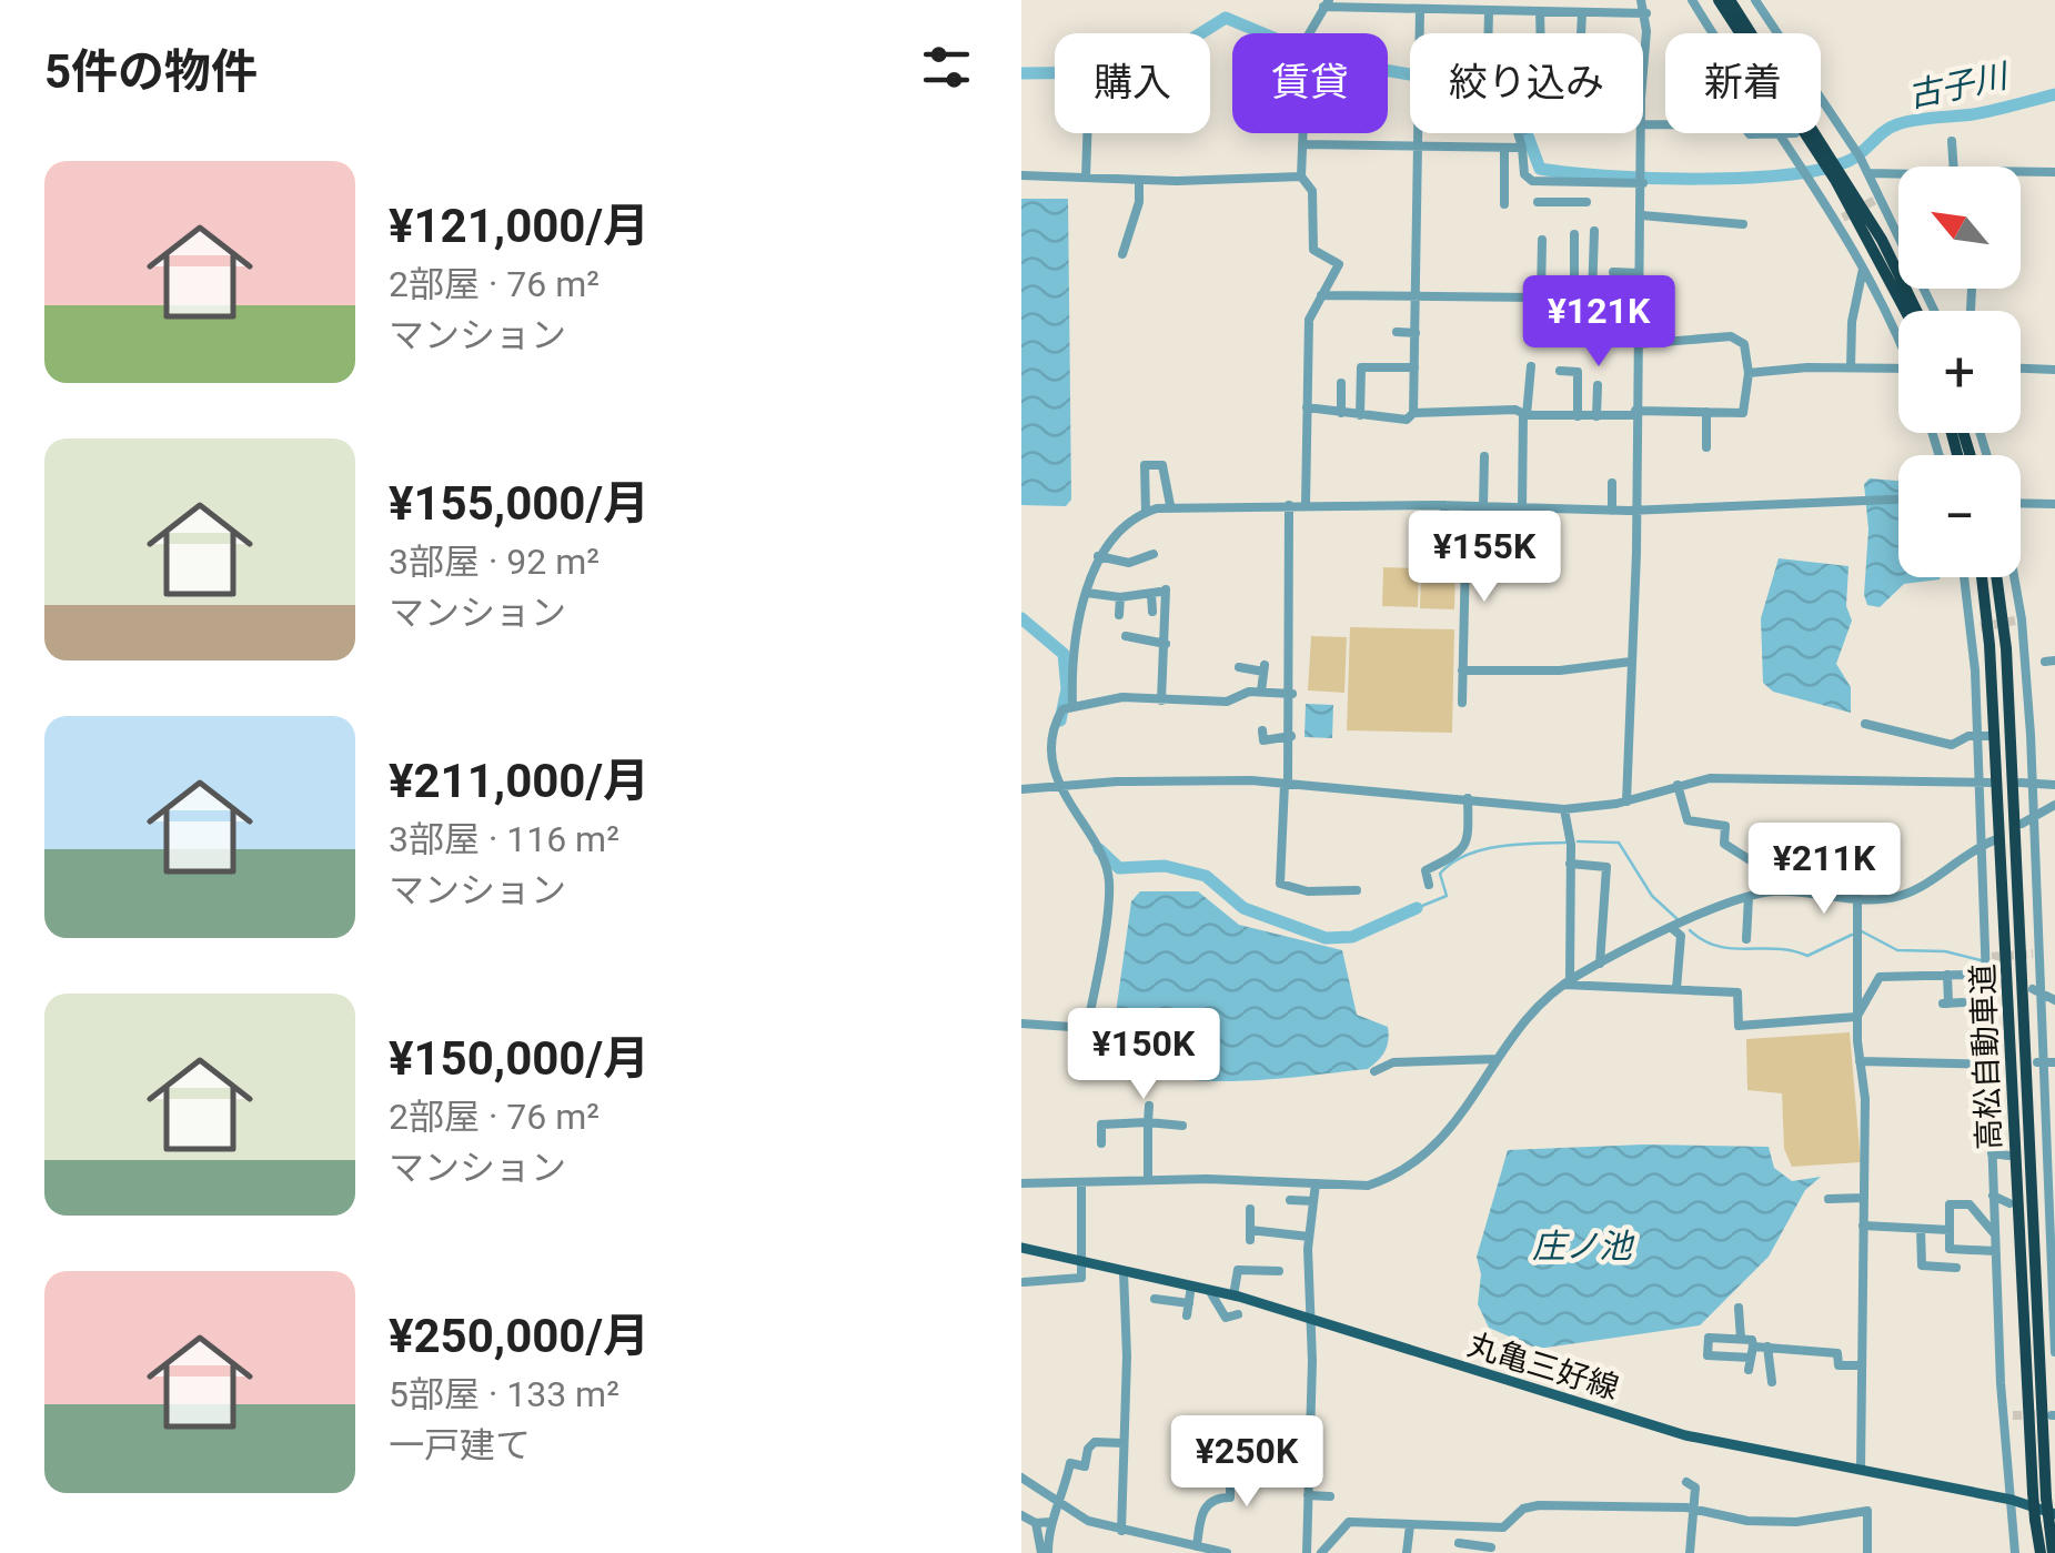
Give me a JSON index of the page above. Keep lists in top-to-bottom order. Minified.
{"streets":{"highway":["高松自動車道"],"main road":["丸亀三好線"]},"crossings":[["高松自動車道","丸亀三好線"]],"water":["古子川","庄ノ池"],"north":"top left","page":{"heading":"5件の物件","chip":["購入","賃貸","絞り込み","新着"],"list":[{"name":"¥121,000/月","note":"2部屋 · 76 m² · マンション"},{"name":"¥155,000/月","note":"3部屋 · 92 m² · マンション"},{"name":"¥211,000/月","note":"3部屋 · 116 m² · マンション"},{"name":"¥150,000/月","note":"2部屋 · 76 m² · マンション"},{"name":"¥250,000/月","note":"5部屋 · 133 m² · 一戸建て"}],"map_buttons":["+","−"],"price":["¥121K","¥155K","¥211K","¥150K","¥250K"]}}
